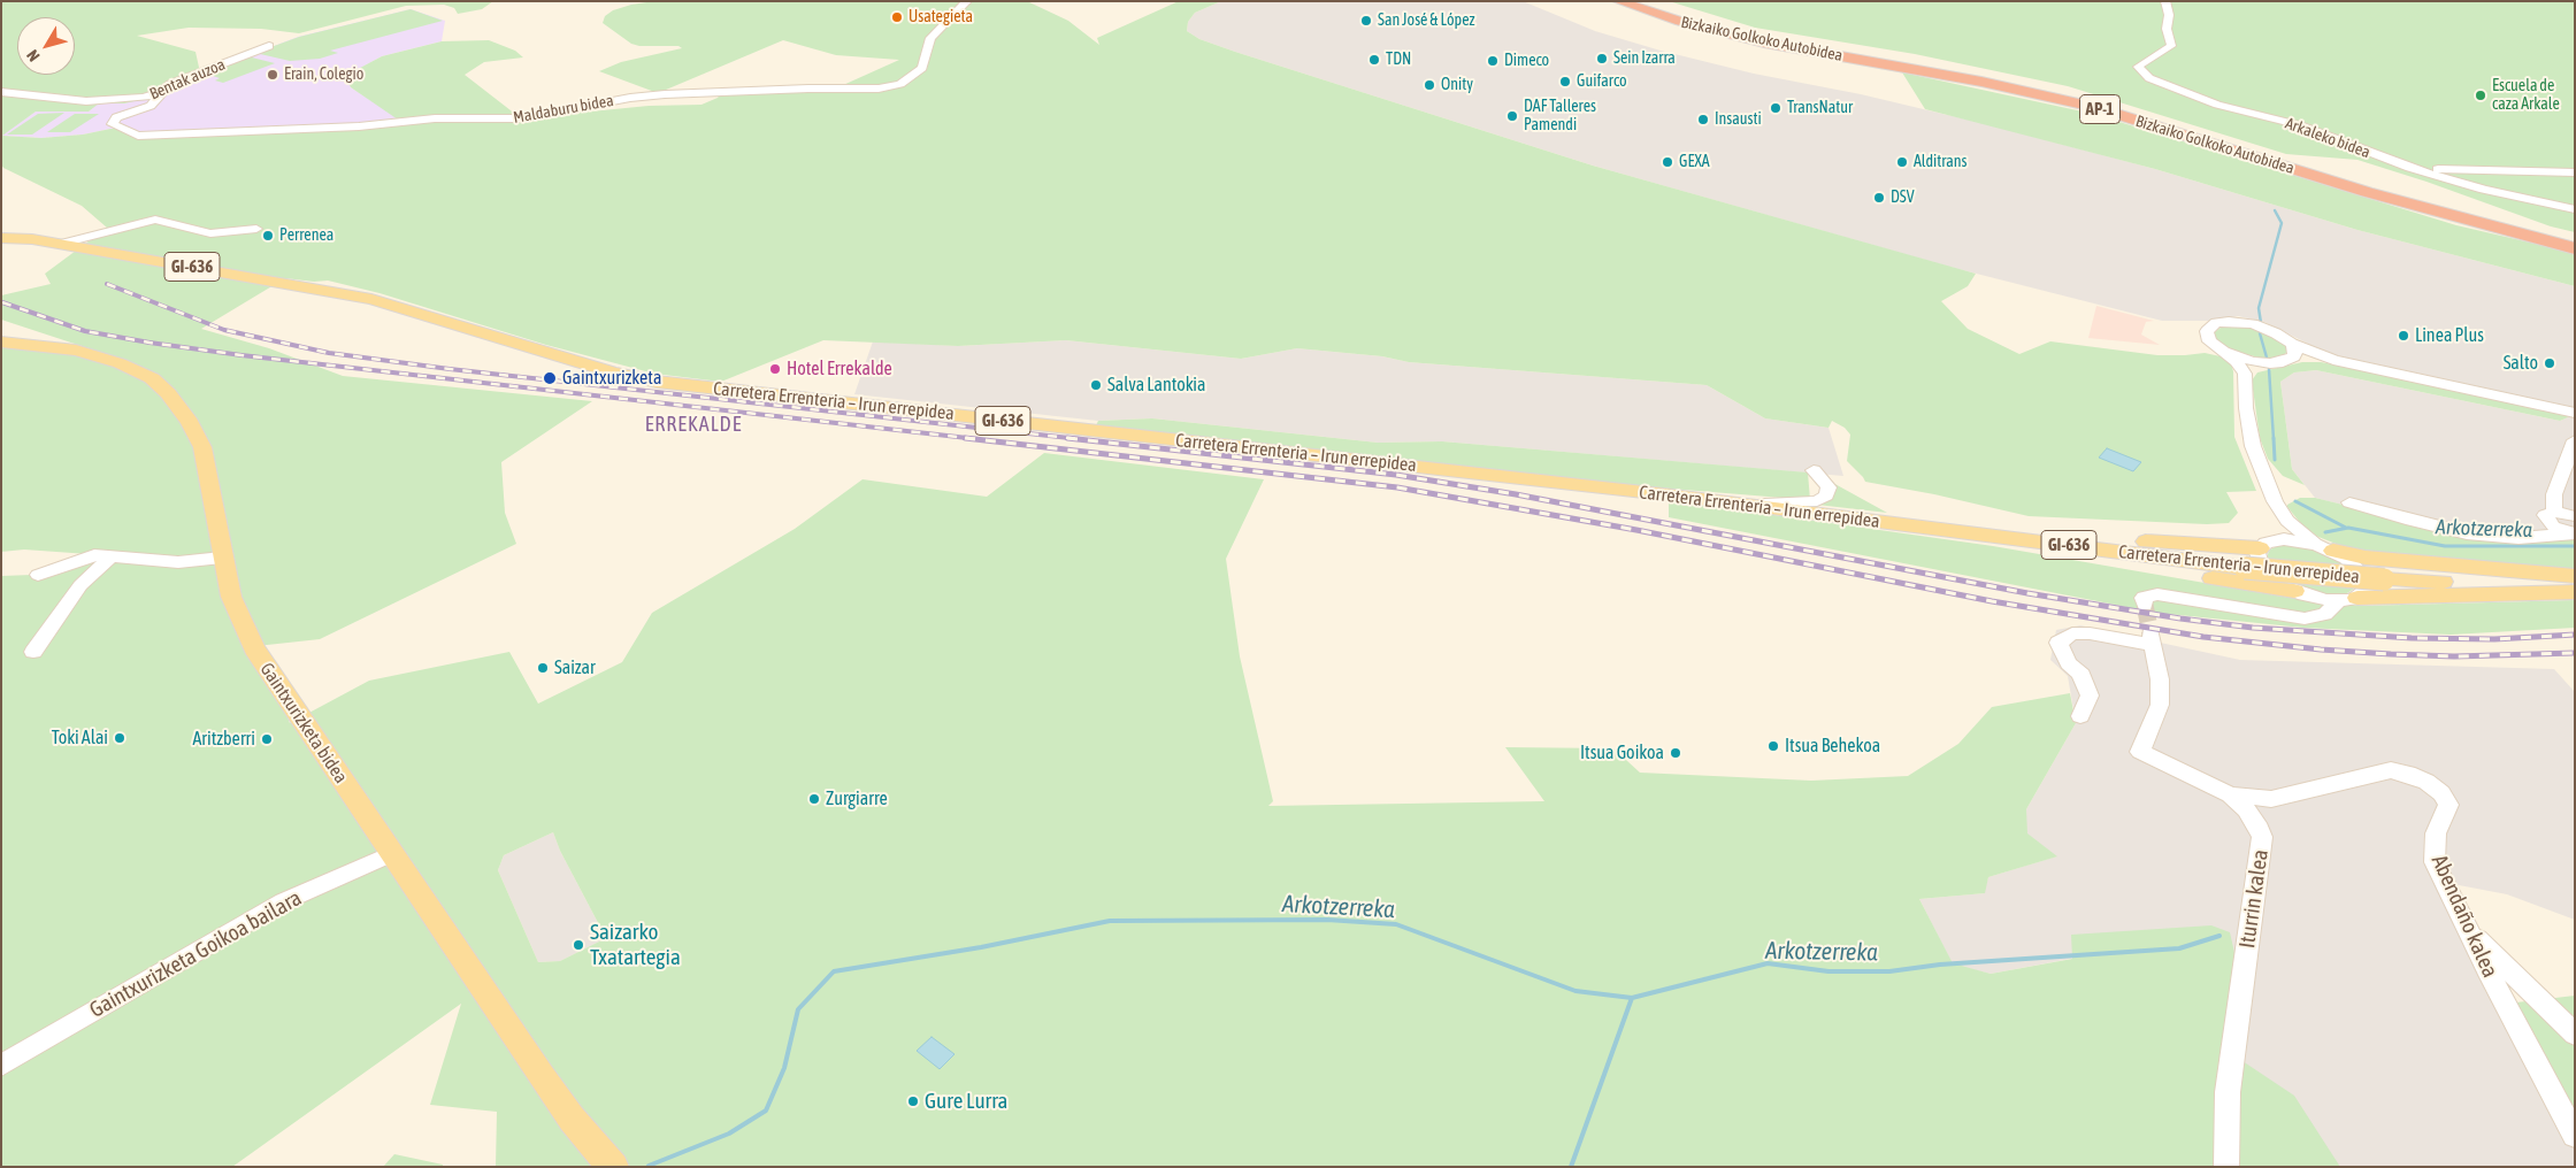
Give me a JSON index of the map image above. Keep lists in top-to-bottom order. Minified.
{"streets":{"highway":["Bizkaiko Golkoko Autobidea","AP-1"],"main road":["GI-636","Carretera Errenteria – Irun errepidea","Gaintxurizketa bidea"],"street":["Bentak auzoa","Maldaburu bidea","Arkaleko bidea","Iturrin kalea","Abendaño kalea","Gaintxurizketa Goikoa bailara"]},"crossings":[["Bentak auzoa","Maldaburu bidea"],["Gaintxurizketa bidea","Gaintxurizketa Goikoa bailara"]],"districts":["ERREKALDE"],"water":["Arkotzerreka"],"places":["Usategieta","San José & López","Sein Izarra","TDN","Dimeco","Erain, Colegio","Guifarco","Onity","Escuela de caza Arkale","TransNatur","DAF Talleres Pamendi","Insausti","GEXA","Alditrans","DSV","Perrenea","Linea Plus","Salto","Hotel Errekalde","Gaintxurizketa","Salva Lantokia","Saizar","Toki Alai","Aritzberri","Itsua Behekoa","Itsua Goikoa","Zurgiarre","Saizarko Txatartegia","Gure Lurra"],"north":"bottom left"}
